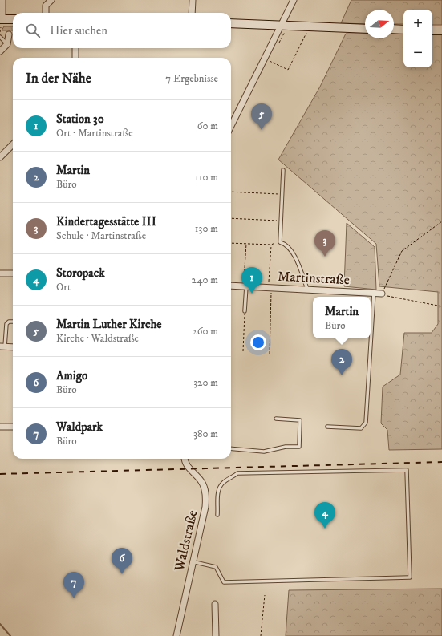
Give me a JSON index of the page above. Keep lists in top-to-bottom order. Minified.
{"streets":{"street":["Martinstraße","Waldstraße"]},"north":"right","page":{"map_buttons":["+","−"],"search":"Hier suchen","heading":["In der Nähe","7 Ergebnisse"],"list":[{"mark":"1","name":"Station 30","note":"Ort · Martinstraße","value":"60 m"},{"mark":"2","name":"Martin","note":"Büro","value":"110 m"},{"mark":"3","name":"Kindertagesstätte III","note":"Schule · Martinstraße","value":"130 m"},{"mark":"4","name":"Storopack","note":"Ort","value":"240 m"},{"mark":"5","name":"Martin Luther Kirche","note":"Kirche · Waldstraße","value":"260 m"},{"mark":"6","name":"Amigo","note":"Büro","value":"320 m"},{"mark":"7","name":"Waldpark","note":"Büro","value":"380 m"}],"pins":["5","3","1","2","4","6","7"],"popup":["Martin","Büro"]}}
